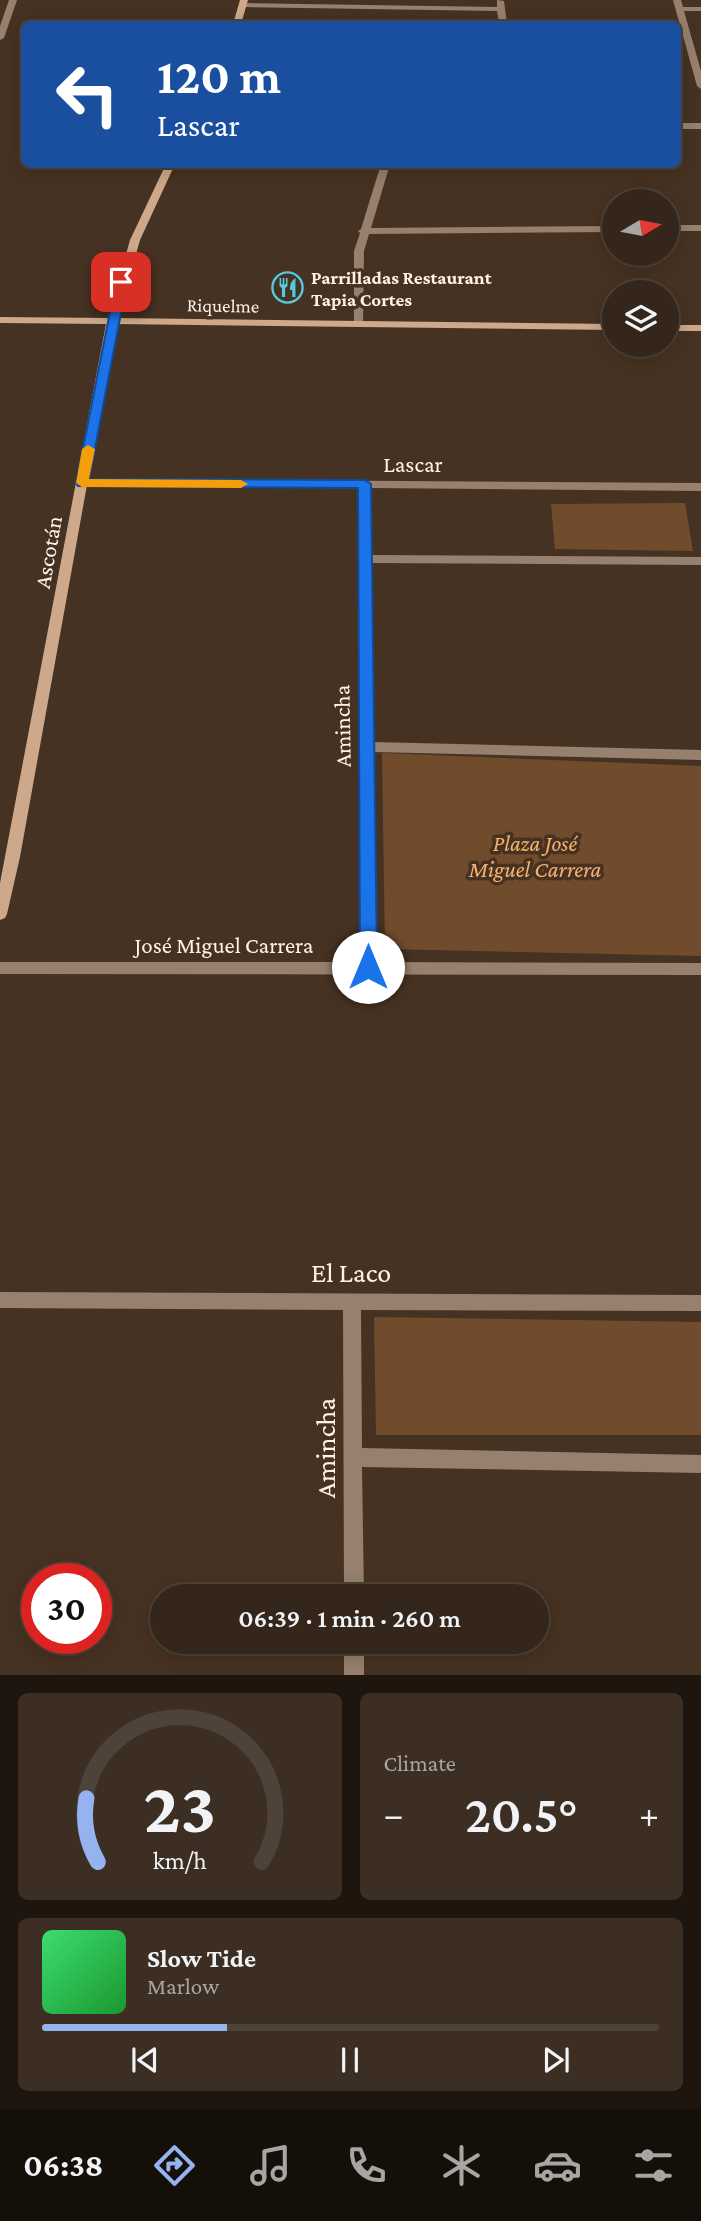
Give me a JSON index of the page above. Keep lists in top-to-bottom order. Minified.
{"streets":{"street":["Riquelme","Lascar","Ascotán","Amincha","José Miguel Carrera","El Laco"]},"crossings":[["Riquelme","Ascotán"],["Lascar","Ascotán"],["Lascar","Amincha"],["Amincha","José Miguel Carrera"],["Amincha","El Laco"]],"parks":["Plaza José Miguel Carrera"],"places":{"restaurant":["Parrilladas Restaurant Tapia Cortes"]},"north":"right","page":{"turn":["120 m","Lascar"],"limit":"30","trip":"06:39 · 1 min · 260 m","tile":"Climate","heat":["−","20.5°","+"],"song":["Slow Tide","Marlow"],"tabs":"06:38","gauge":["23","km/h"]}}
